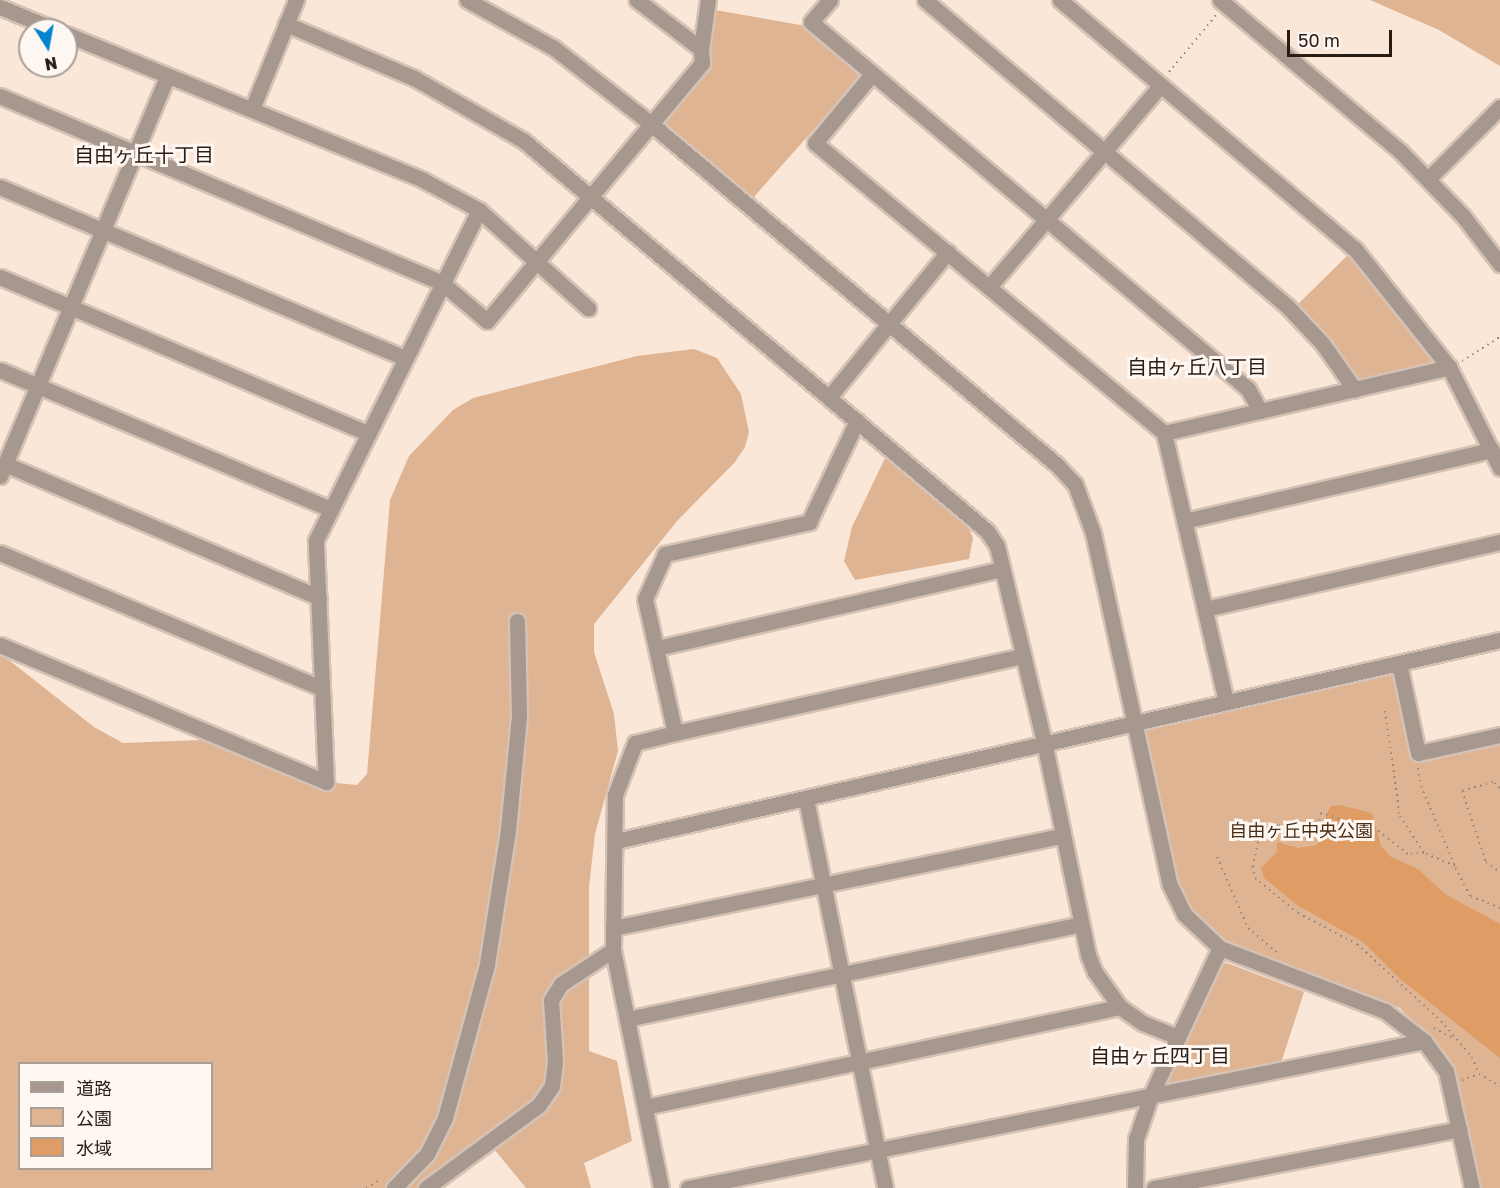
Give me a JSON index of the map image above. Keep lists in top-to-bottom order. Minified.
{"districts":["自由ヶ丘十丁目","自由ヶ丘八丁目","自由ヶ丘四丁目"],"parks":["自由ヶ丘中央公園"],"legend":["道路","公園","水域"],"scale_bar":"50 m","north":"bottom"}
